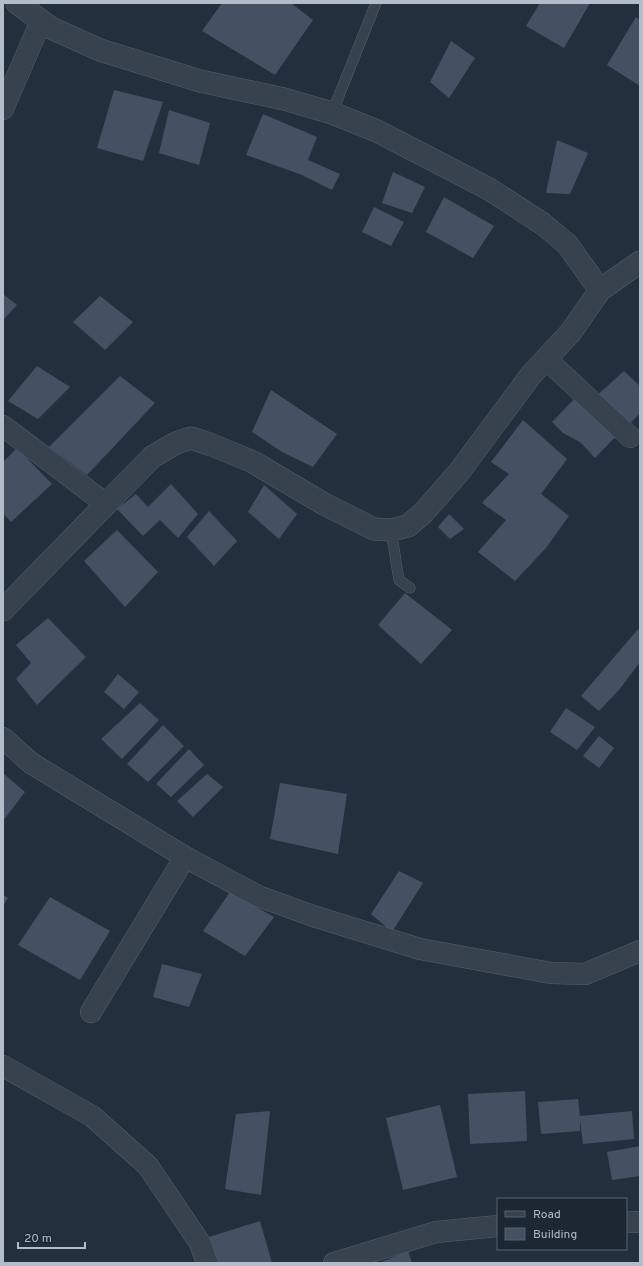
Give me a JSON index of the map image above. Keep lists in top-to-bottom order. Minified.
{"legend":["Road","Building"],"scale_bar":"20 m"}
